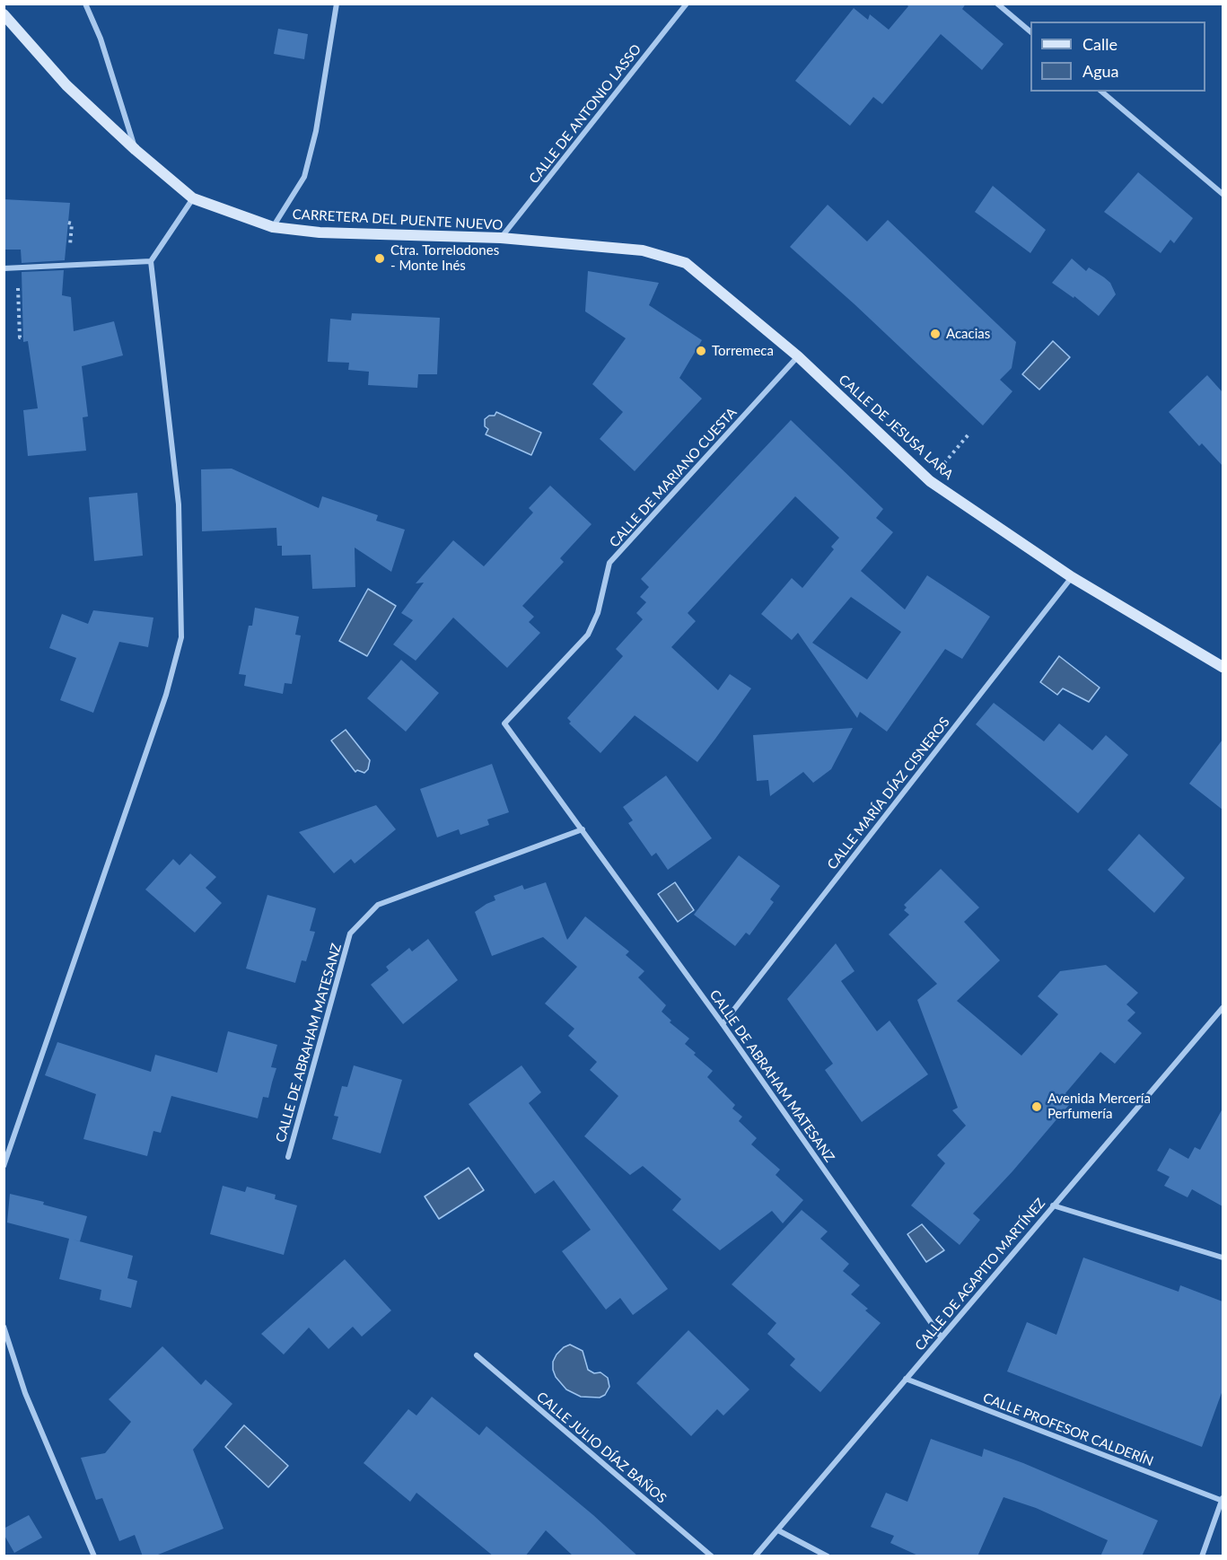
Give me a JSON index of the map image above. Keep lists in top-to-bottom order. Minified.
{"streets":{"main road":["CARRETERA DEL PUENTE NUEVO","CALLE DE JESUSA LARA"],"street":["CALLE DE ANTONIO LASSO","CALLE DE MARIANO CUESTA","CALLE MARÍA DÍAZ CISNEROS","CALLE DE ABRAHAM MATESANZ","CALLE DE AGAPITO MARTÍNEZ","CALLE PROFESOR CALDERÍN","CALLE JULIO DÍAZ BAÑOS"]},"crossings":[["CALLE DE ANTONIO LASSO","CARRETERA DEL PUENTE NUEVO"],["CARRETERA DEL PUENTE NUEVO","CALLE DE JESUSA LARA"],["CALLE DE JESUSA LARA","CALLE DE MARIANO CUESTA"],["CALLE DE JESUSA LARA","CALLE MARÍA DÍAZ CISNEROS"],["CALLE DE MARIANO CUESTA","CALLE DE ABRAHAM MATESANZ"],["CALLE MARÍA DÍAZ CISNEROS","CALLE DE ABRAHAM MATESANZ"],["CALLE DE ABRAHAM MATESANZ","CALLE DE AGAPITO MARTÍNEZ"],["CALLE DE AGAPITO MARTÍNEZ","CALLE PROFESOR CALDERÍN"]],"places":["Ctra. Torrelodones - Monte Inés","Acacias","Torremeca","Avenida Mercería Perfumería"],"legend":["Calle","Agua"]}
